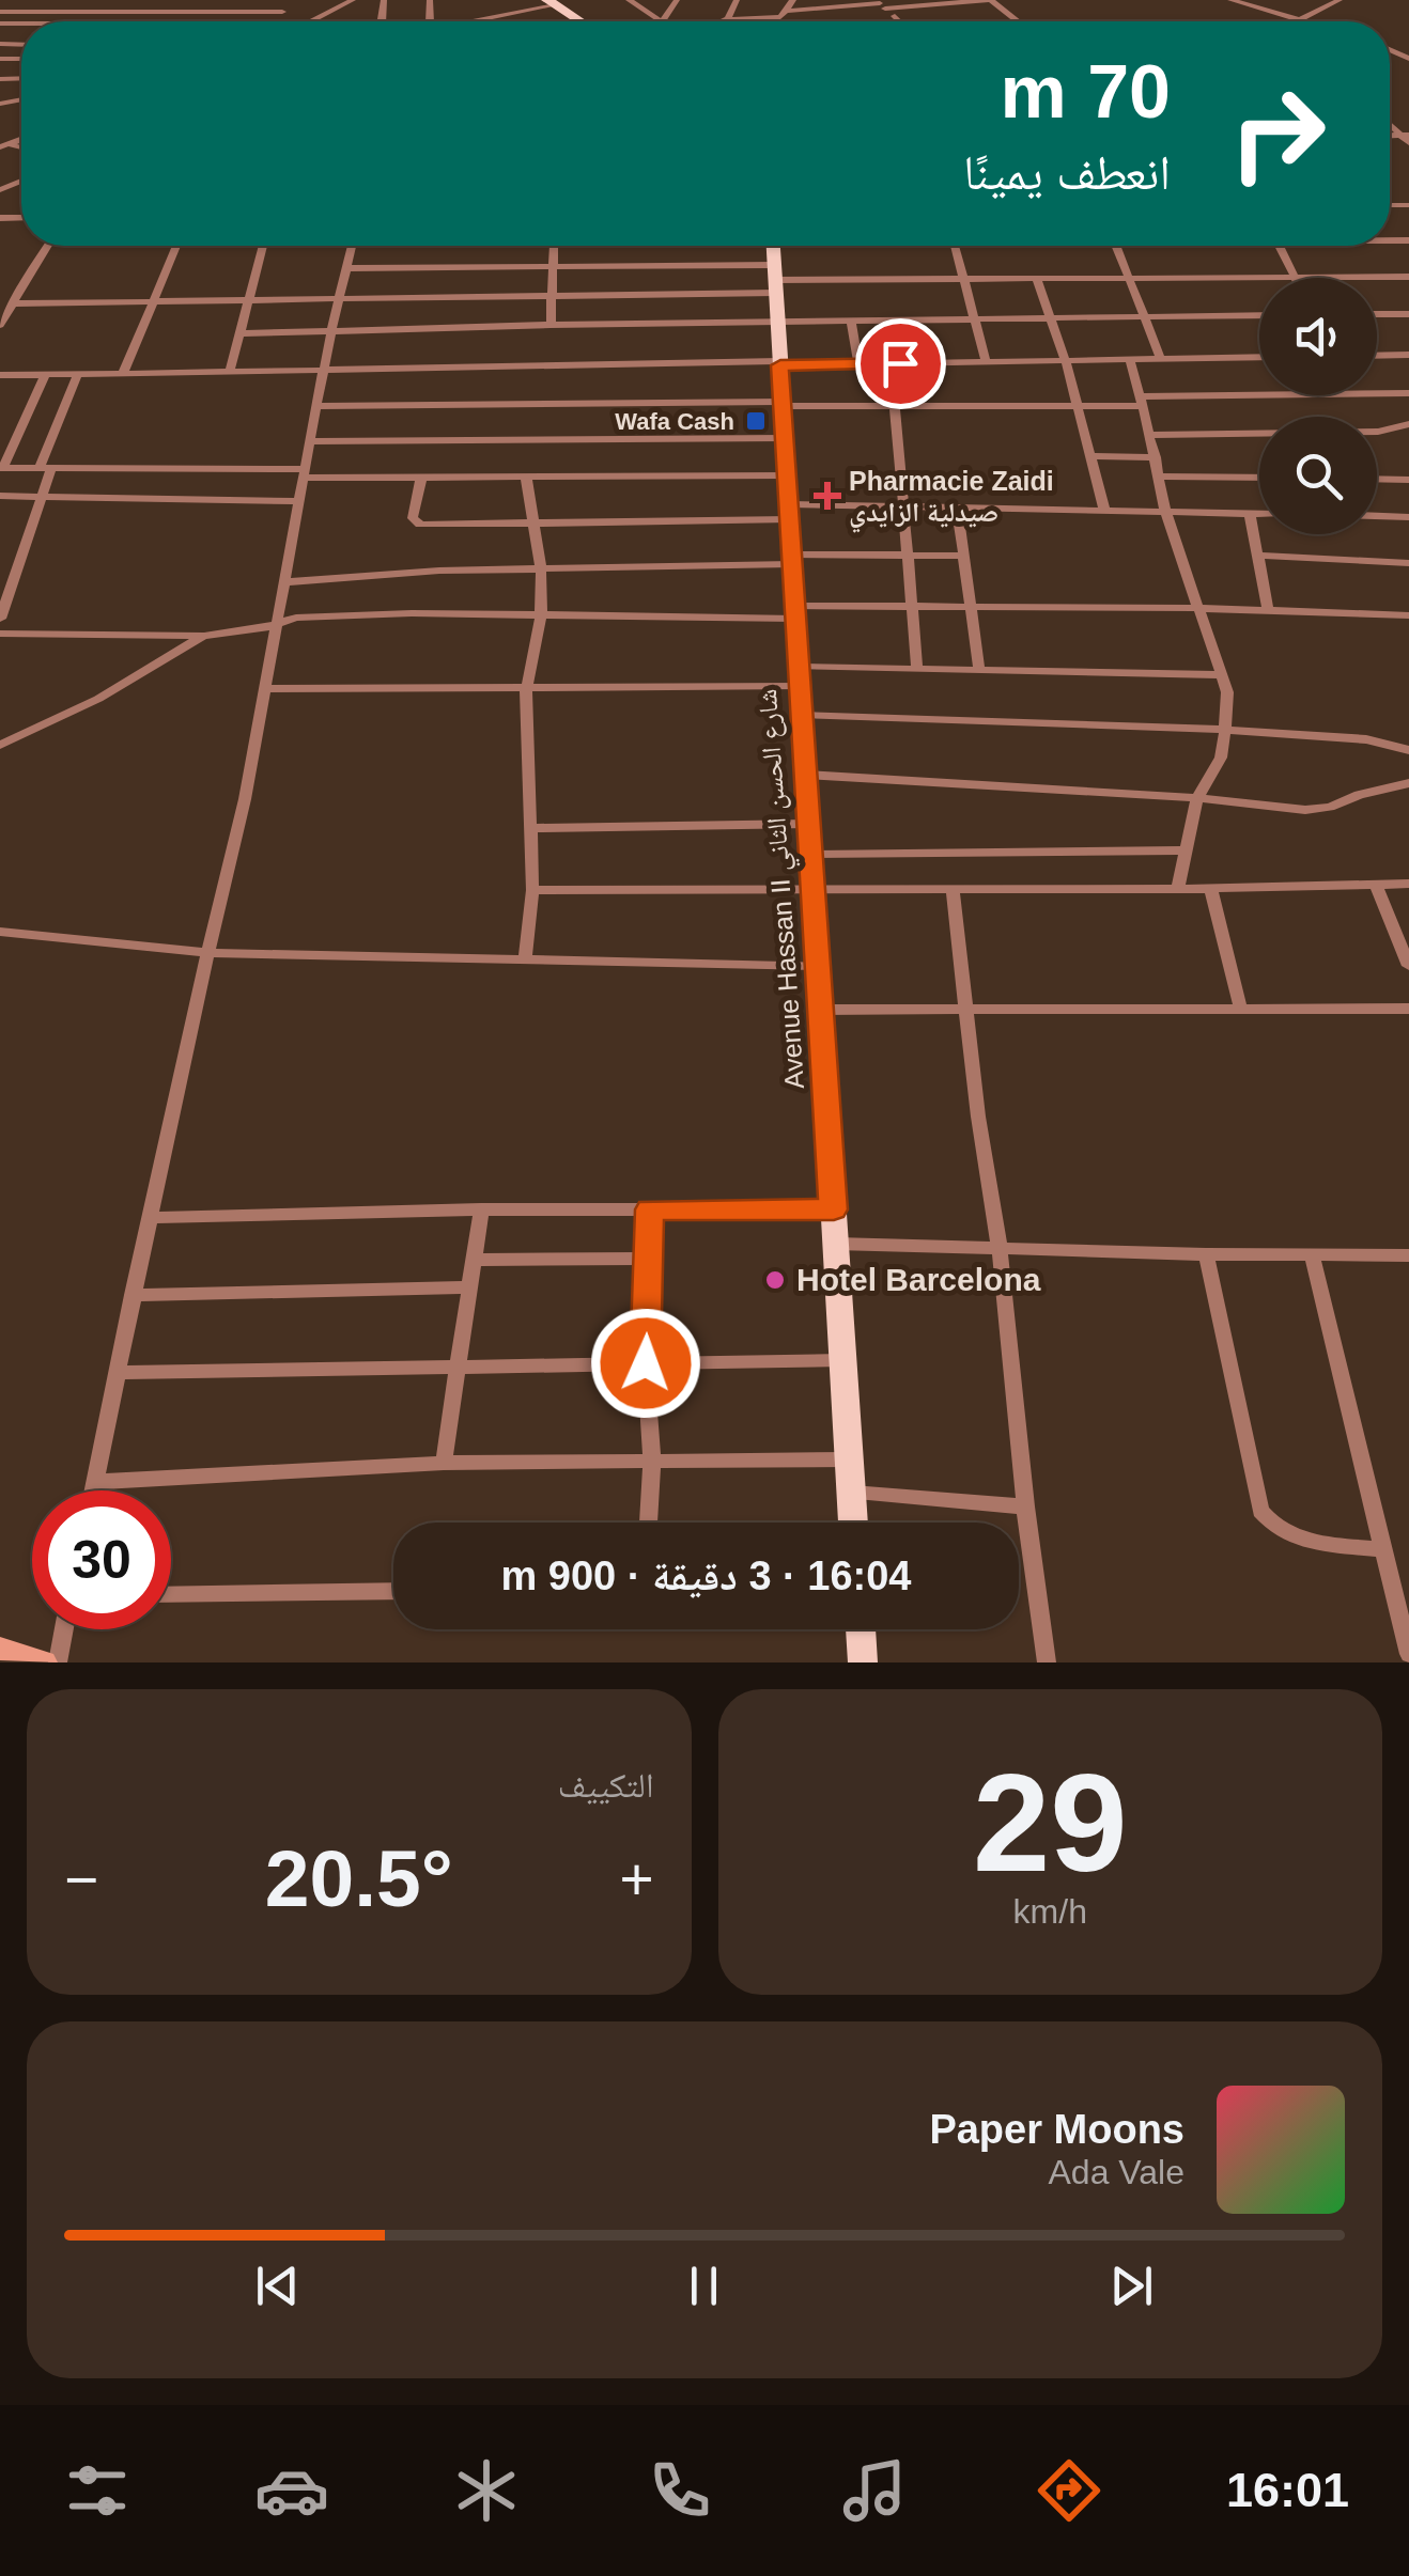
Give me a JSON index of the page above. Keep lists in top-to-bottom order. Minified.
{"streets":{"main road":["Avenue Hassan II شارع الحسن الثاني"]},"places":{"transit":["Wafa Cash"],"health":["Pharmacie Zaidi صيدلية الزايدي"],"other":["Hotel Barcelona"]},"page":{"turn":["70 m","انعطف يمينًا"],"limit":"30","trip":"16:04 · 3 دقيقة · 900 m","tile":[["29","km/h"],"التكييف"],"heat":["−","20.5°","+"],"song":["Paper Moons","Ada Vale"],"tabs":"16:01"}}
